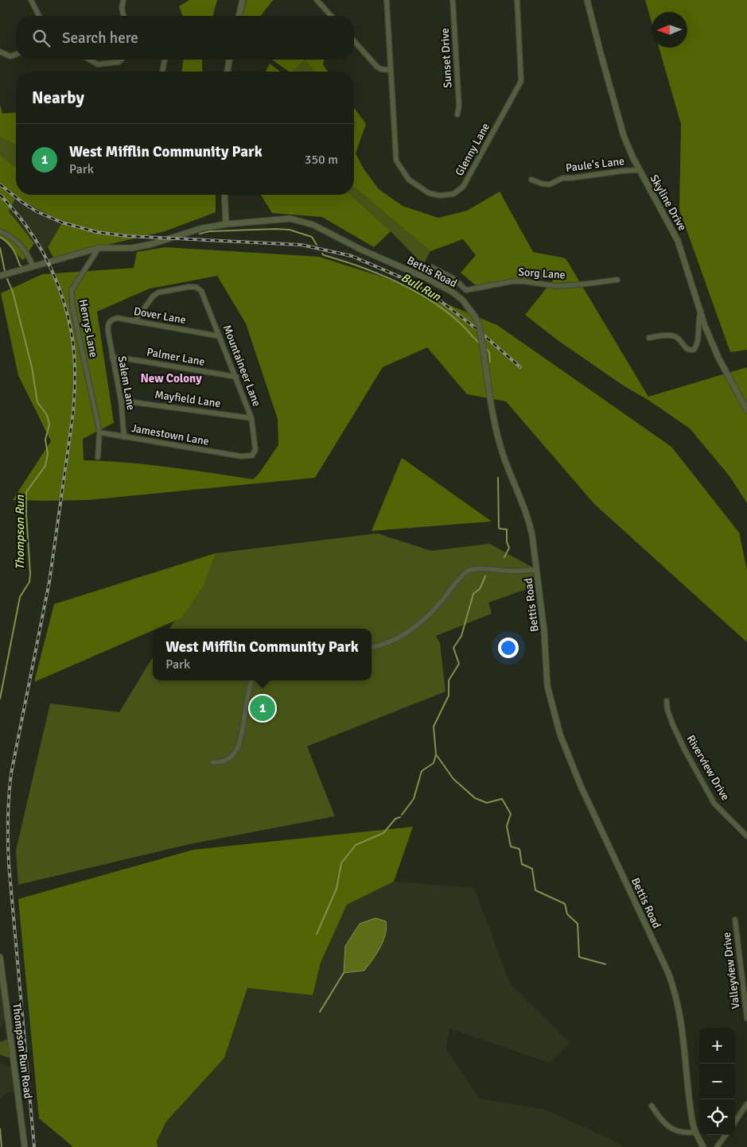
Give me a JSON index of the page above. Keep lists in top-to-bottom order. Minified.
{"streets":{"street":["Sunset Drive","Glenny Lane","Paule's Lane","Skyline Drive","Bettis Road","Sorg Lane","Dover Lane","Henrys Lane","Palmer Lane","Mountaineer Lane","Salem Lane","Mayfield Lane","Jamestown Lane","Riverview Drive","Valleyview Drive","Thompson Run Road"]},"crossings":[["Paule's Lane","Skyline Drive"],["Bettis Road","Sorg Lane"],["Bettis Road","Henrys Lane"],["Dover Lane","Mountaineer Lane"],["Dover Lane","Salem Lane"],["Henrys Lane","Jamestown Lane"],["Palmer Lane","Mountaineer Lane"],["Palmer Lane","Salem Lane"],["Mountaineer Lane","Mayfield Lane"],["Mountaineer Lane","Jamestown Lane"],["Salem Lane","Mayfield Lane"],["Salem Lane","Jamestown Lane"]],"districts":["New Colony"],"water":["Bull Run","Thompson Run"],"north":"left","page":{"search":"Search here","heading":"Nearby","list":[{"mark":"1","name":"West Mifflin Community Park","note":"Park","value":"350 m"}],"popup":["West Mifflin Community Park","Park"],"pins":"1","map_buttons":["+","−"]}}
